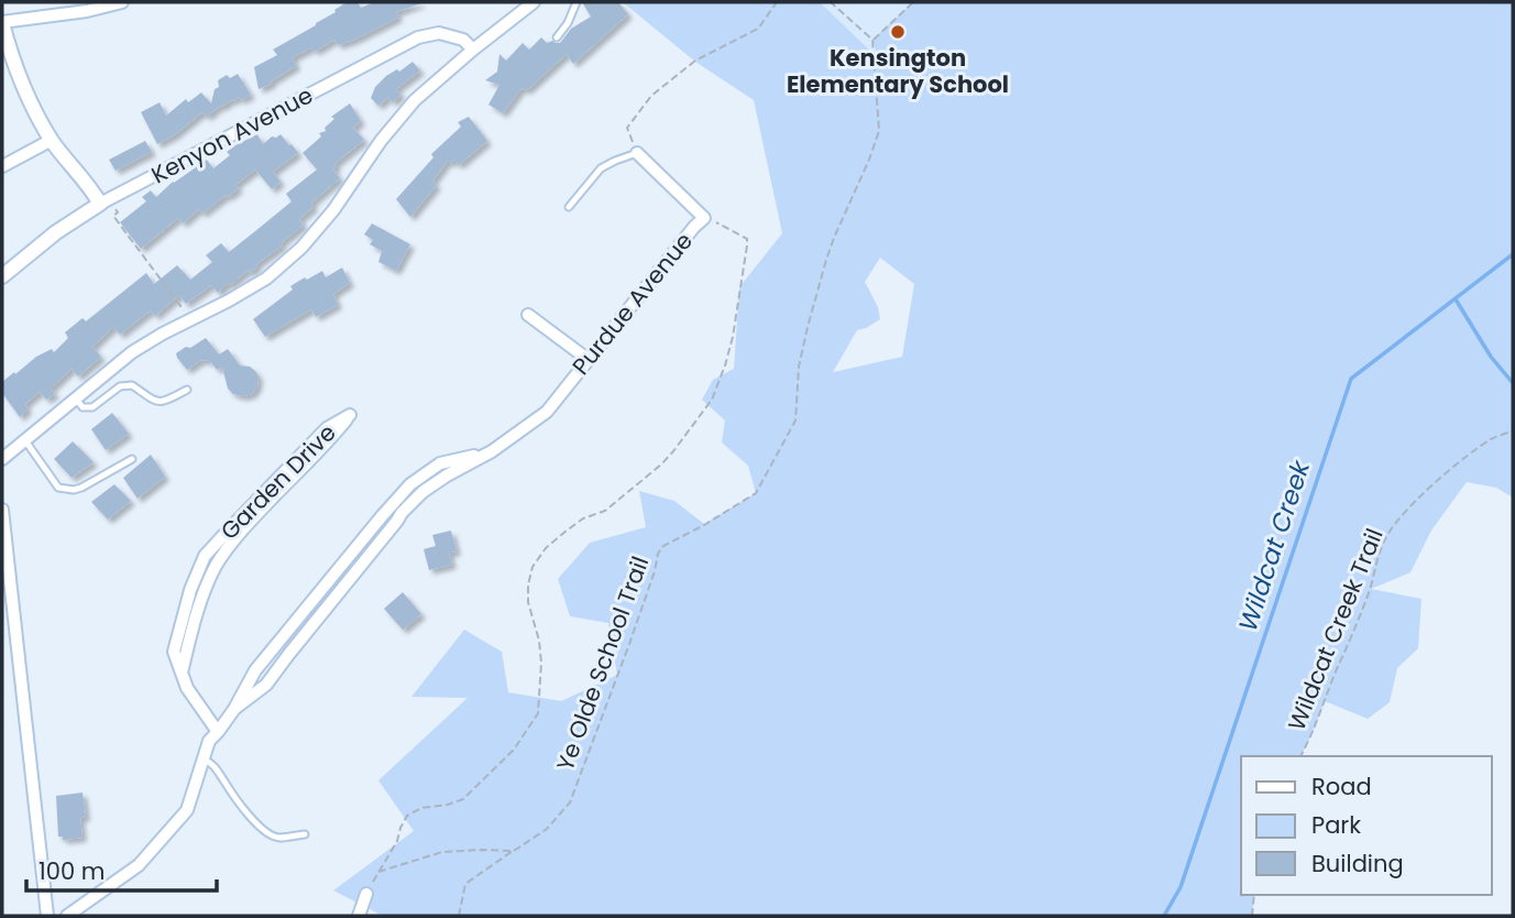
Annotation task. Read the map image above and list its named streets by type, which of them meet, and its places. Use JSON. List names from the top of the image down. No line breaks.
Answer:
{"streets":{"street":["Kenyon Avenue","Purdue Avenue","Garden Drive"],"path":["Wildcat Creek Trail","Ye Olde School Trail"]},"crossings":[["Purdue Avenue","Garden Drive"]],"water":["Wildcat Creek"],"places":["Kensington Elementary School"],"legend":["Road","Park","Building"],"scale_bar":"100 m"}
